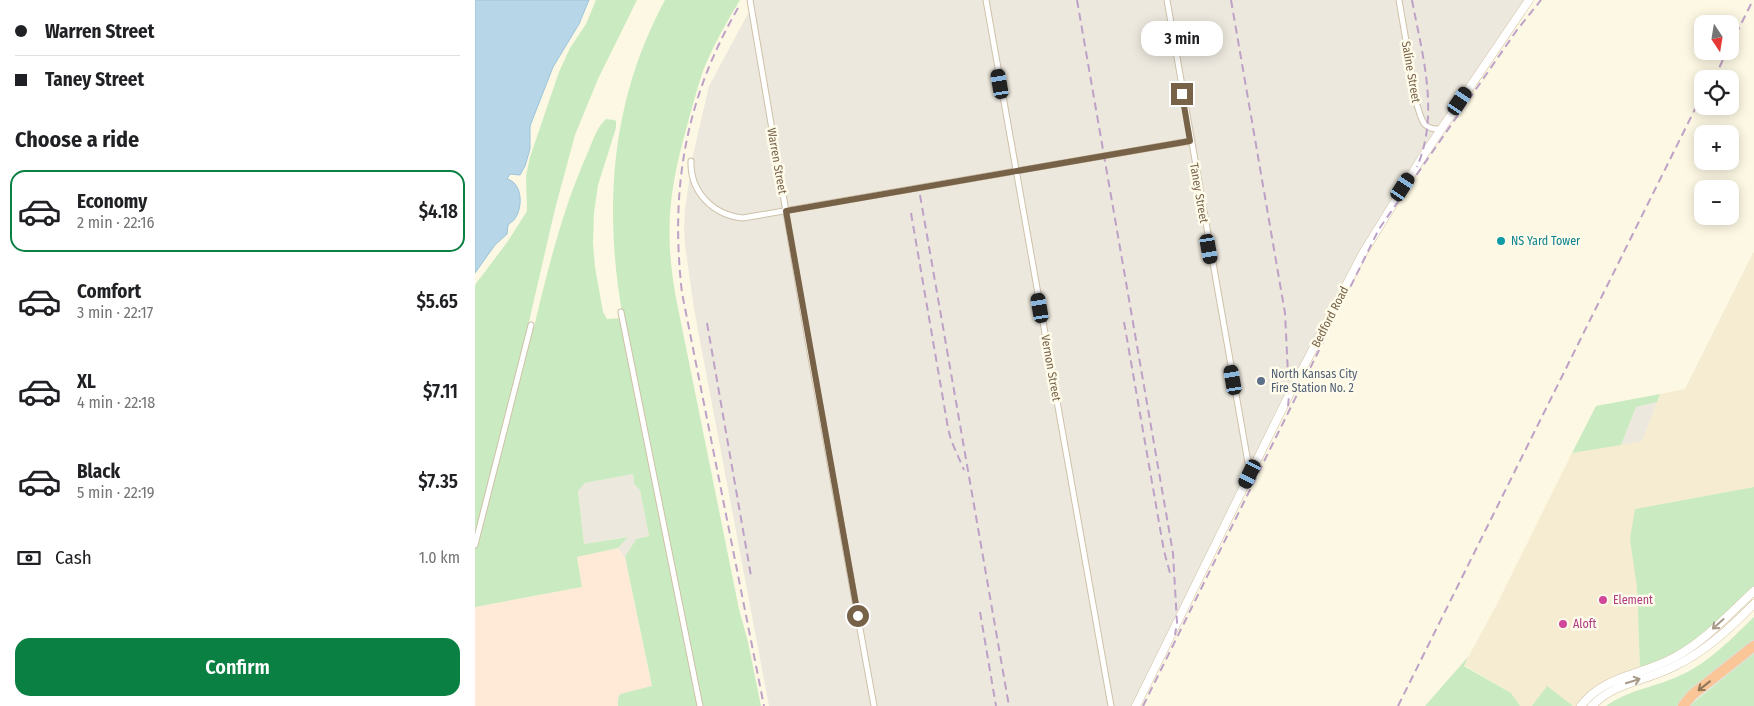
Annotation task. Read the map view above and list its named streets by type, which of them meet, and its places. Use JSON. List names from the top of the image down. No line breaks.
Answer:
{"streets":{"street":["Saline Street","Warren Street","Taney Street","Bedford Road","Vernon Street"]},"crossings":[["Saline Street","Bedford Road"],["Taney Street","Bedford Road"]],"places":["NS Yard Tower","North Kansas City Fire Station No. 2","Element","Aloft"],"north":"bottom","page":{"banner":["Warren Street","Taney Street"],"map_buttons":["+","−"],"bubble":"3 min","heading":"Choose a ride","list":[{"name":"Economy","note":"2 min · 22:16","value":"$4.18"},{"name":"Comfort","note":"3 min · 22:17","value":"$5.65"},{"name":"XL","note":"4 min · 22:18","value":"$7.11"},{"name":"Black","note":"5 min · 22:19","value":"$7.35"}],"pay":["Cash","1.0 km"],"buttons":"Confirm"}}
